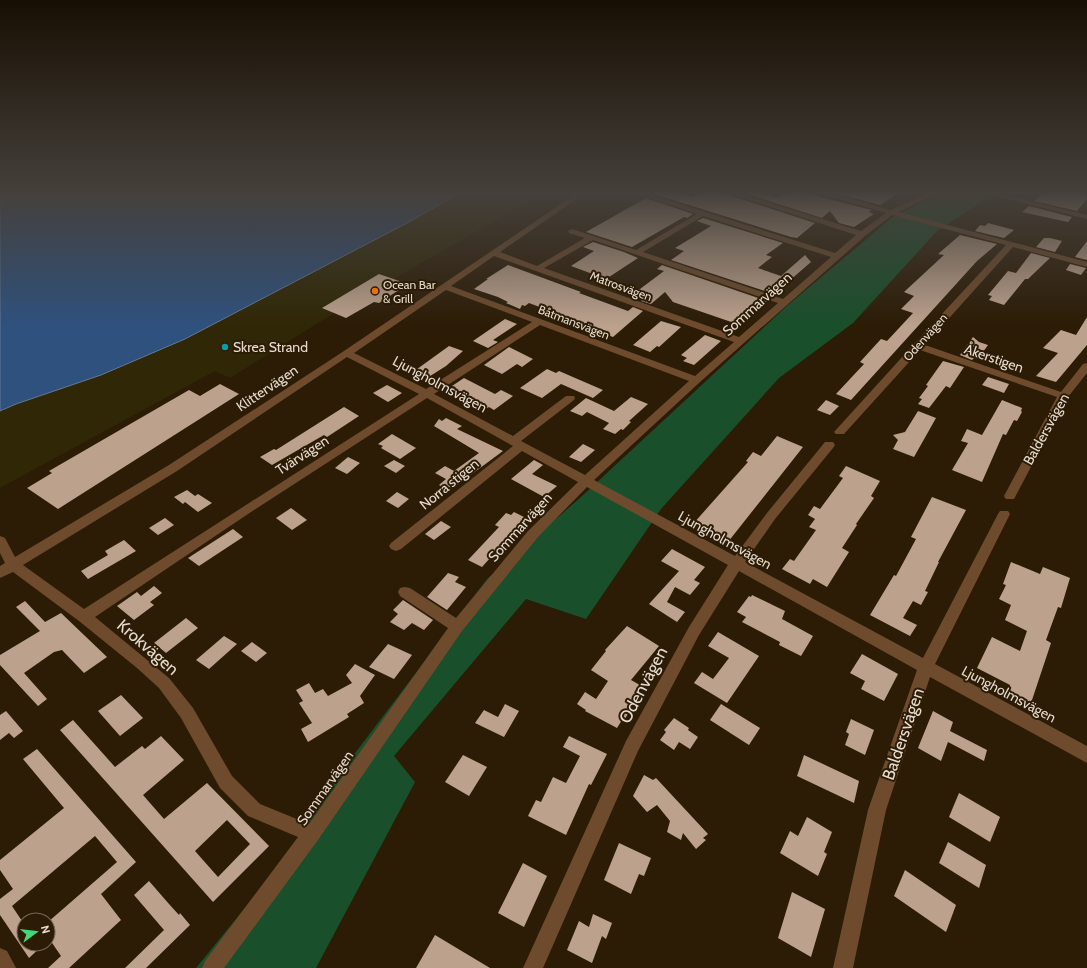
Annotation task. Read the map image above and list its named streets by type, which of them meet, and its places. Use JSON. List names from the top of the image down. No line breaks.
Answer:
{"streets":{"street":["Matrosvägen","Sommarvägen","Båtmansvägen","Odenvägen","Åkerstigen","Ljungholmsvägen","Klittervägen","Baldersvägen","Tvärvägen","Norra stigen","Krokvägen"]},"crossings":[["Matrosvägen","Sommarvägen"],["Matrosvägen","Klittervägen"],["Sommarvägen","Båtmansvägen"],["Sommarvägen","Ljungholmsvägen"],["Sommarvägen","Krokvägen"],["Båtmansvägen","Klittervägen"],["Båtmansvägen","Tvärvägen"],["Odenvägen","Åkerstigen"],["Odenvägen","Ljungholmsvägen"],["Åkerstigen","Baldersvägen"],["Ljungholmsvägen","Klittervägen"],["Ljungholmsvägen","Baldersvägen"],["Ljungholmsvägen","Tvärvägen"],["Ljungholmsvägen","Norra stigen"],["Klittervägen","Krokvägen"],["Tvärvägen","Krokvägen"]],"places":["Ocean Bar & Grill","Skrea Strand"],"north":"right"}
